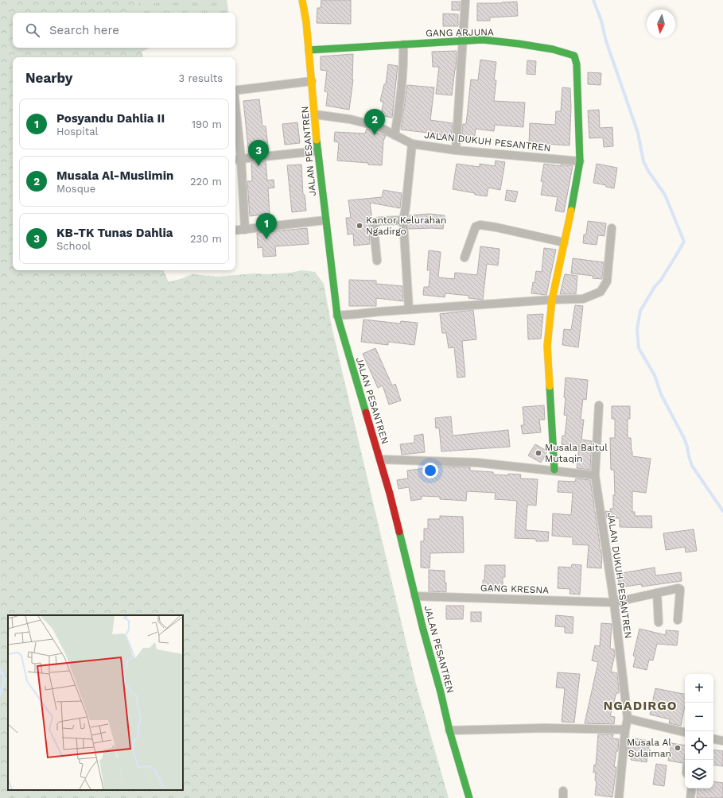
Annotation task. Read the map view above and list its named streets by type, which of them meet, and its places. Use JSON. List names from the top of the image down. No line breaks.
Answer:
{"streets":{"main road":["GANG ARJUNA","JALAN PESANTREN"],"street":["JALAN DUKUH PESANTREN","GANG KRESNA"]},"crossings":[["GANG ARJUNA","JALAN DUKUH PESANTREN"],["GANG ARJUNA","JALAN PESANTREN"],["JALAN DUKUH PESANTREN","JALAN PESANTREN"],["JALAN DUKUH PESANTREN","GANG KRESNA"],["JALAN PESANTREN","GANG KRESNA"]],"districts":["NGADIRGO"],"places":["Kantor Kelurahan Ngadirgo","Musala Baitul Mutaqin","Musala Al Sulaiman"],"north":"bottom","page":{"search":"Search here","heading":["Nearby","3 results"],"list":[{"mark":"1","name":"Posyandu Dahlia II","note":"Hospital","value":"190 m"},{"mark":"2","name":"Musala Al-Muslimin","note":"Mosque","value":"220 m"},{"mark":"3","name":"KB-TK Tunas Dahlia","note":"School","value":"230 m"}],"pins":["2","3","1"],"map_buttons":["+","−"]}}
